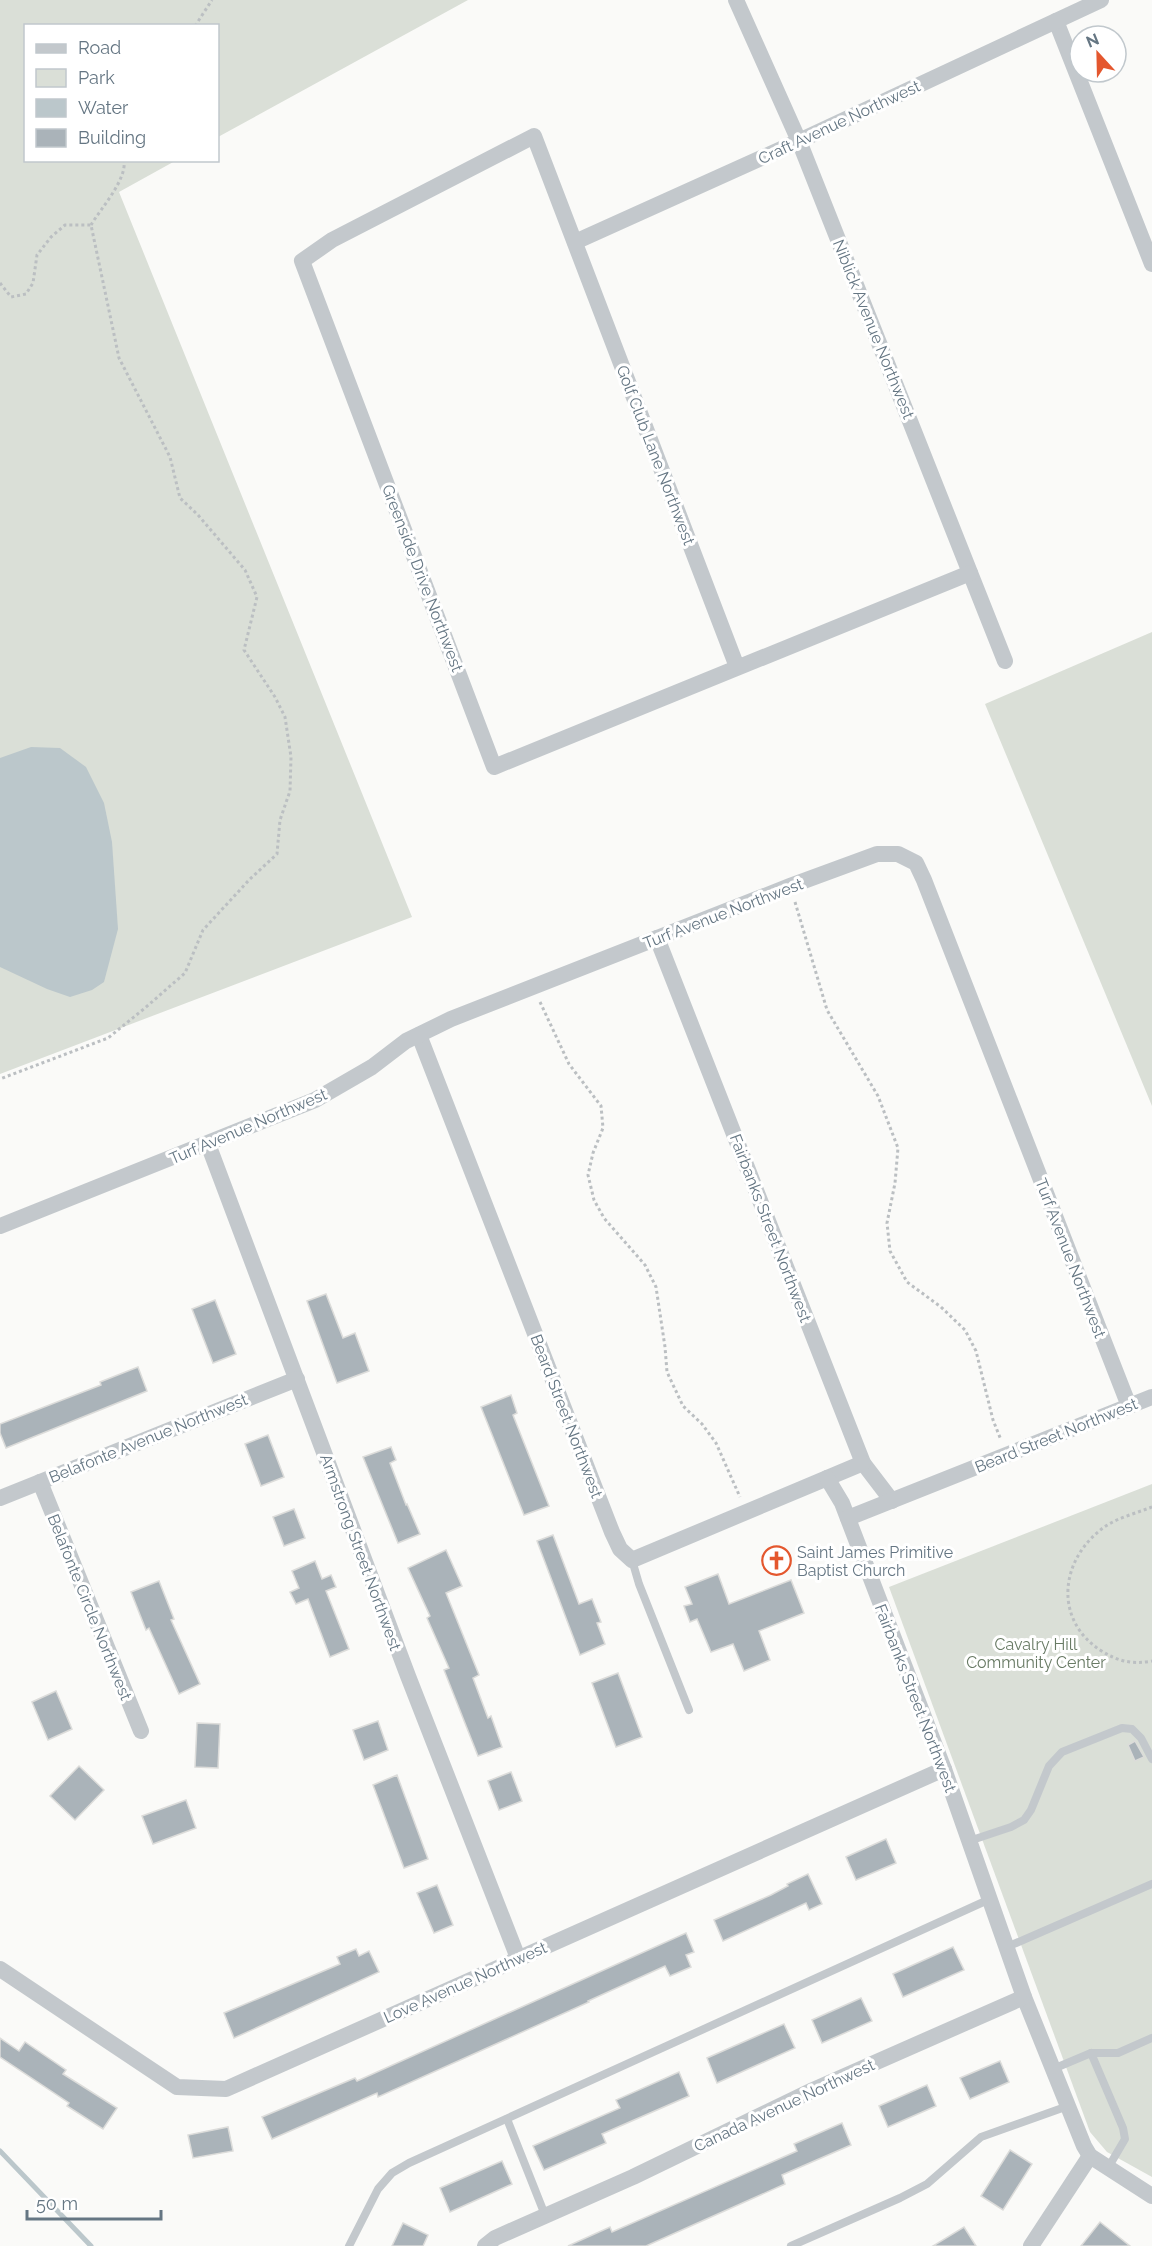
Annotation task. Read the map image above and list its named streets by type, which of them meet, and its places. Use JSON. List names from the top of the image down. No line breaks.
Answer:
{"streets":{"street":["Craft Avenue Northwest","Niblick Avenue Northwest","Golf Club Lane Northwest","Greenside Drive Northwest","Turf Avenue Northwest","Fairbanks Street Northwest","Beard Street Northwest","Belafonte Avenue Northwest","Armstrong Street Northwest","Belafonte Circle Northwest","Love Avenue Northwest","Canada Avenue Northwest"]},"crossings":[["Craft Avenue Northwest","Niblick Avenue Northwest"],["Craft Avenue Northwest","Golf Club Lane Northwest"],["Craft Avenue Northwest","Greenside Drive Northwest"],["Niblick Avenue Northwest","Greenside Drive Northwest"],["Golf Club Lane Northwest","Greenside Drive Northwest"],["Turf Avenue Northwest","Fairbanks Street Northwest"],["Turf Avenue Northwest","Beard Street Northwest"],["Turf Avenue Northwest","Armstrong Street Northwest"],["Fairbanks Street Northwest","Beard Street Northwest"],["Fairbanks Street Northwest","Love Avenue Northwest"],["Fairbanks Street Northwest","Canada Avenue Northwest"],["Belafonte Avenue Northwest","Armstrong Street Northwest"],["Belafonte Avenue Northwest","Belafonte Circle Northwest"],["Armstrong Street Northwest","Love Avenue Northwest"]],"parks":["Cavalry Hill Community Center"],"places":{"church":["Saint James Primitive Baptist Church"]},"legend":["Road","Park","Water","Building"],"scale_bar":"50 m","north":"top"}
